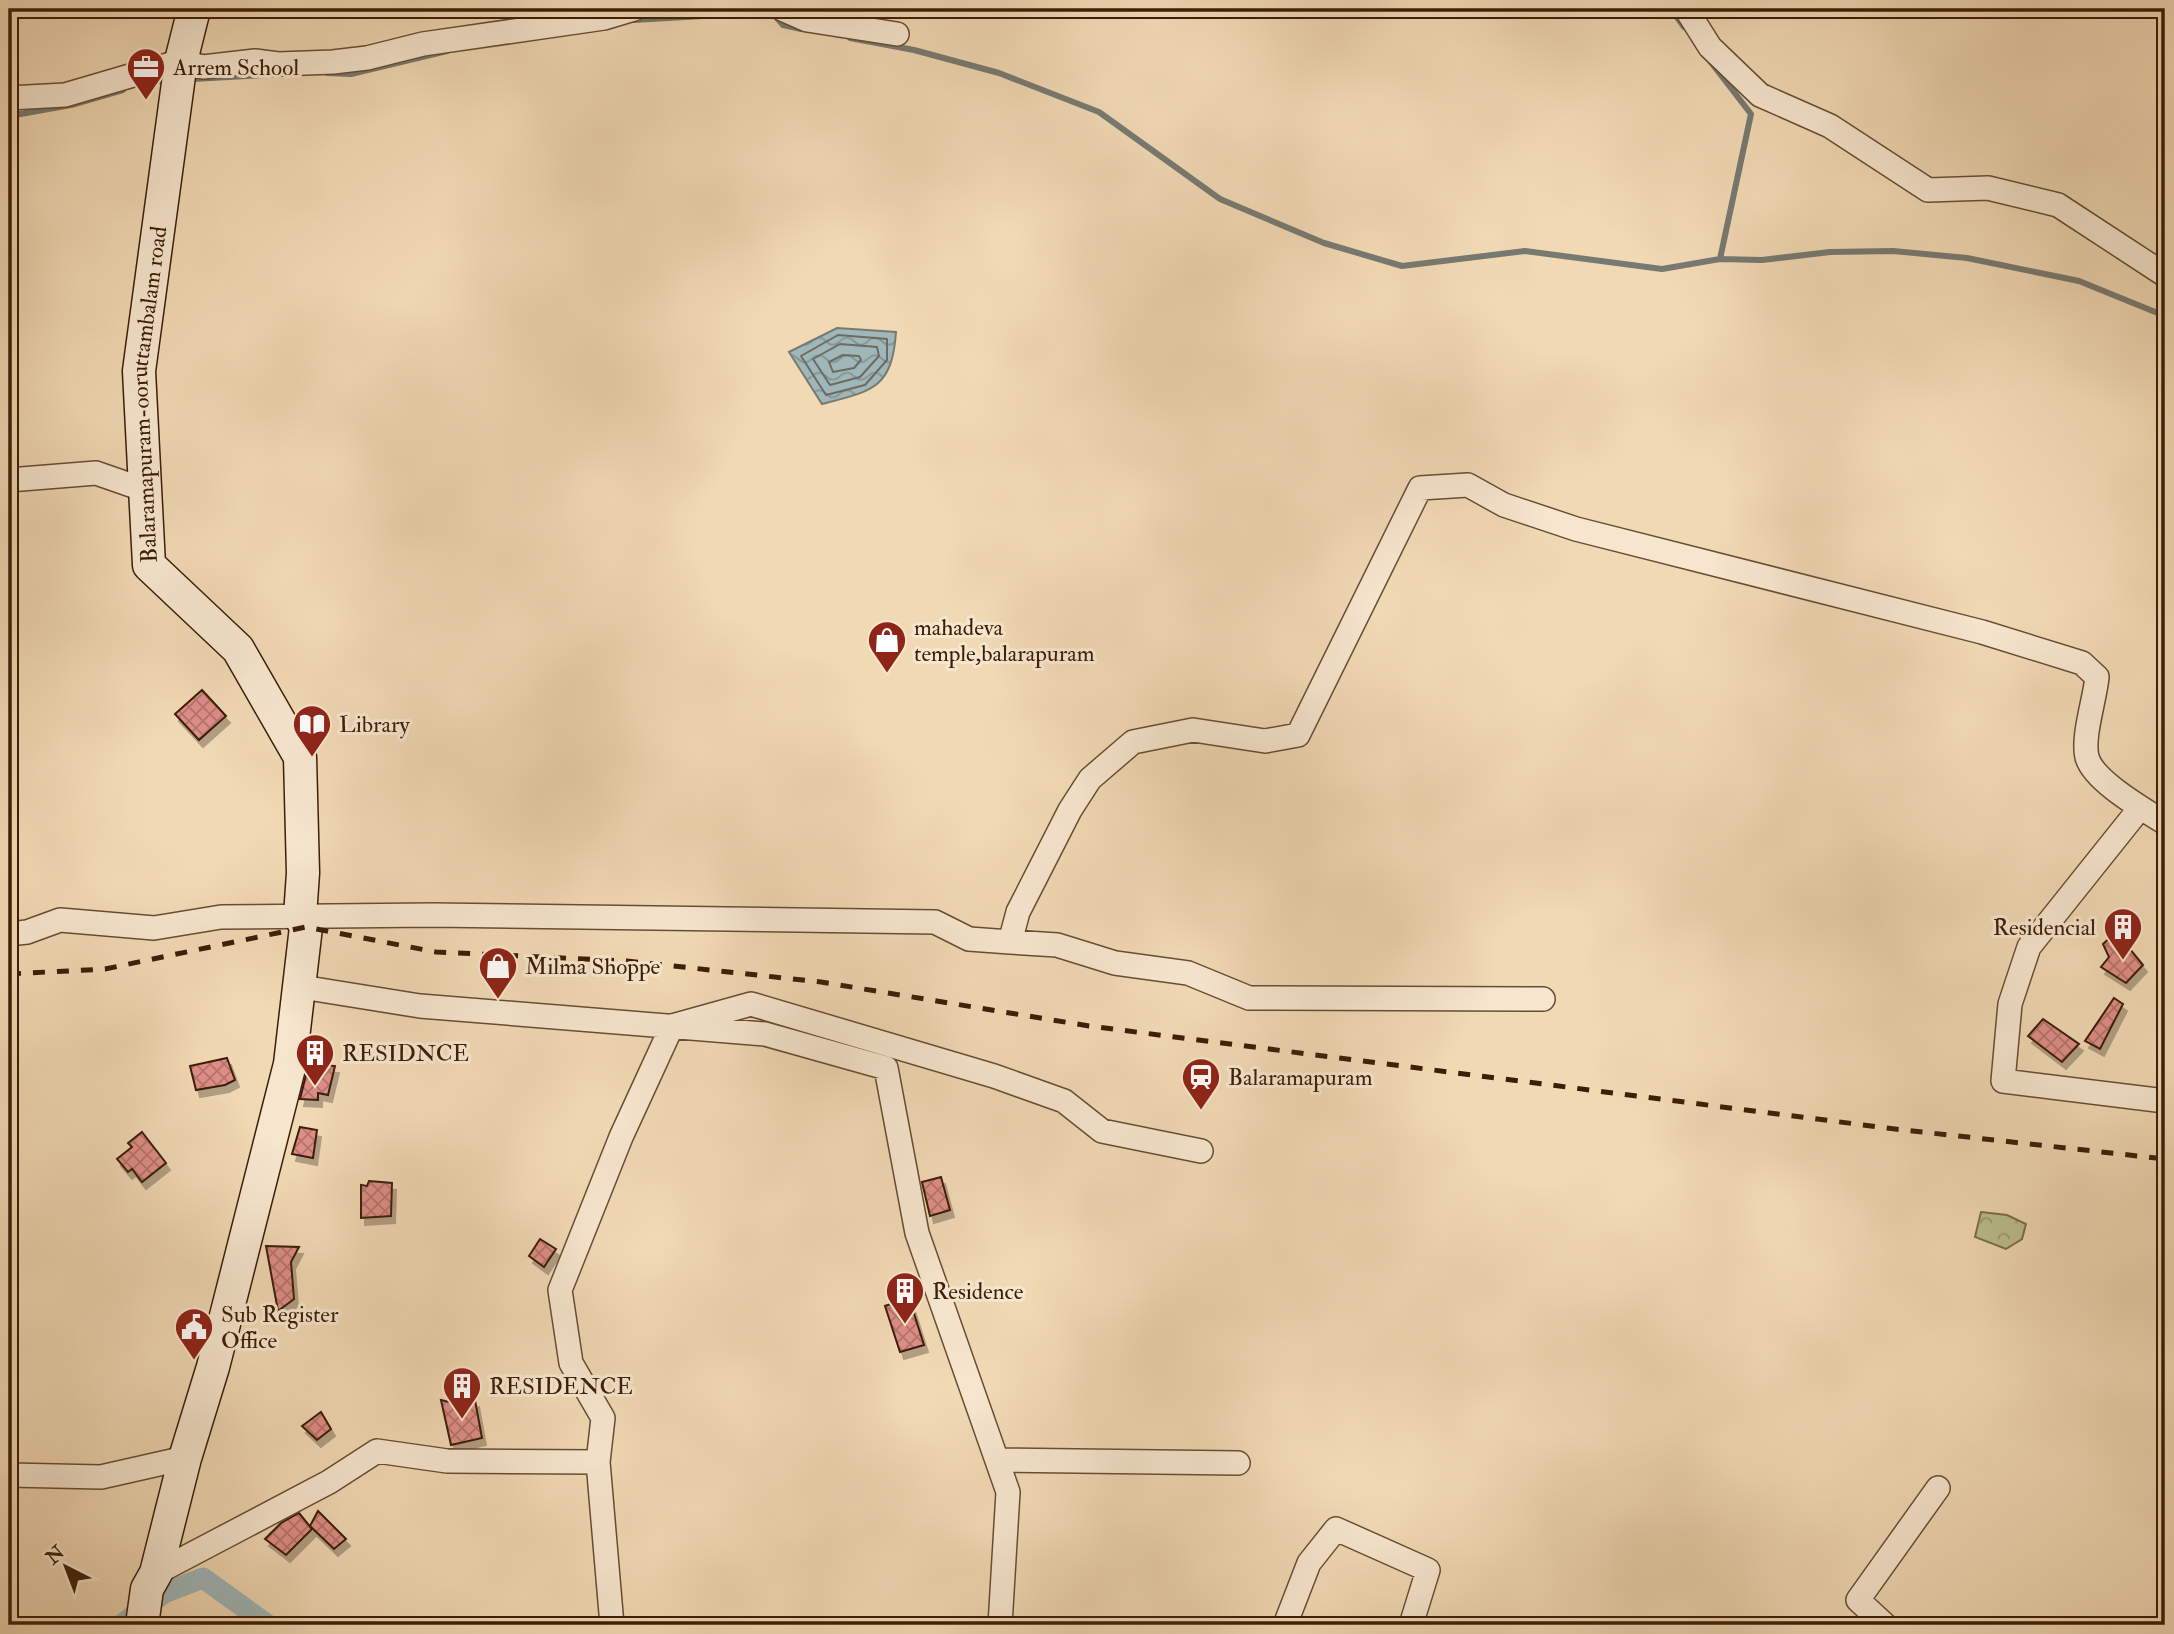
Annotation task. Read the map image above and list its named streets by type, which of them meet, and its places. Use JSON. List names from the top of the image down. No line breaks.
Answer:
{"streets":{"main road":["Balaramapuram-ooruttambalam road"]},"places":{"office":["Arrem School"],"shop":["mahadeva temple,balarapuram","Milma Shoppe"],"library":["Library"],"building":["Residencial","RESIDNCE","Residence","RESIDENCE"],"station":["Balaramapuram"],"public building":["Sub Register Office"]},"north":"top left"}
